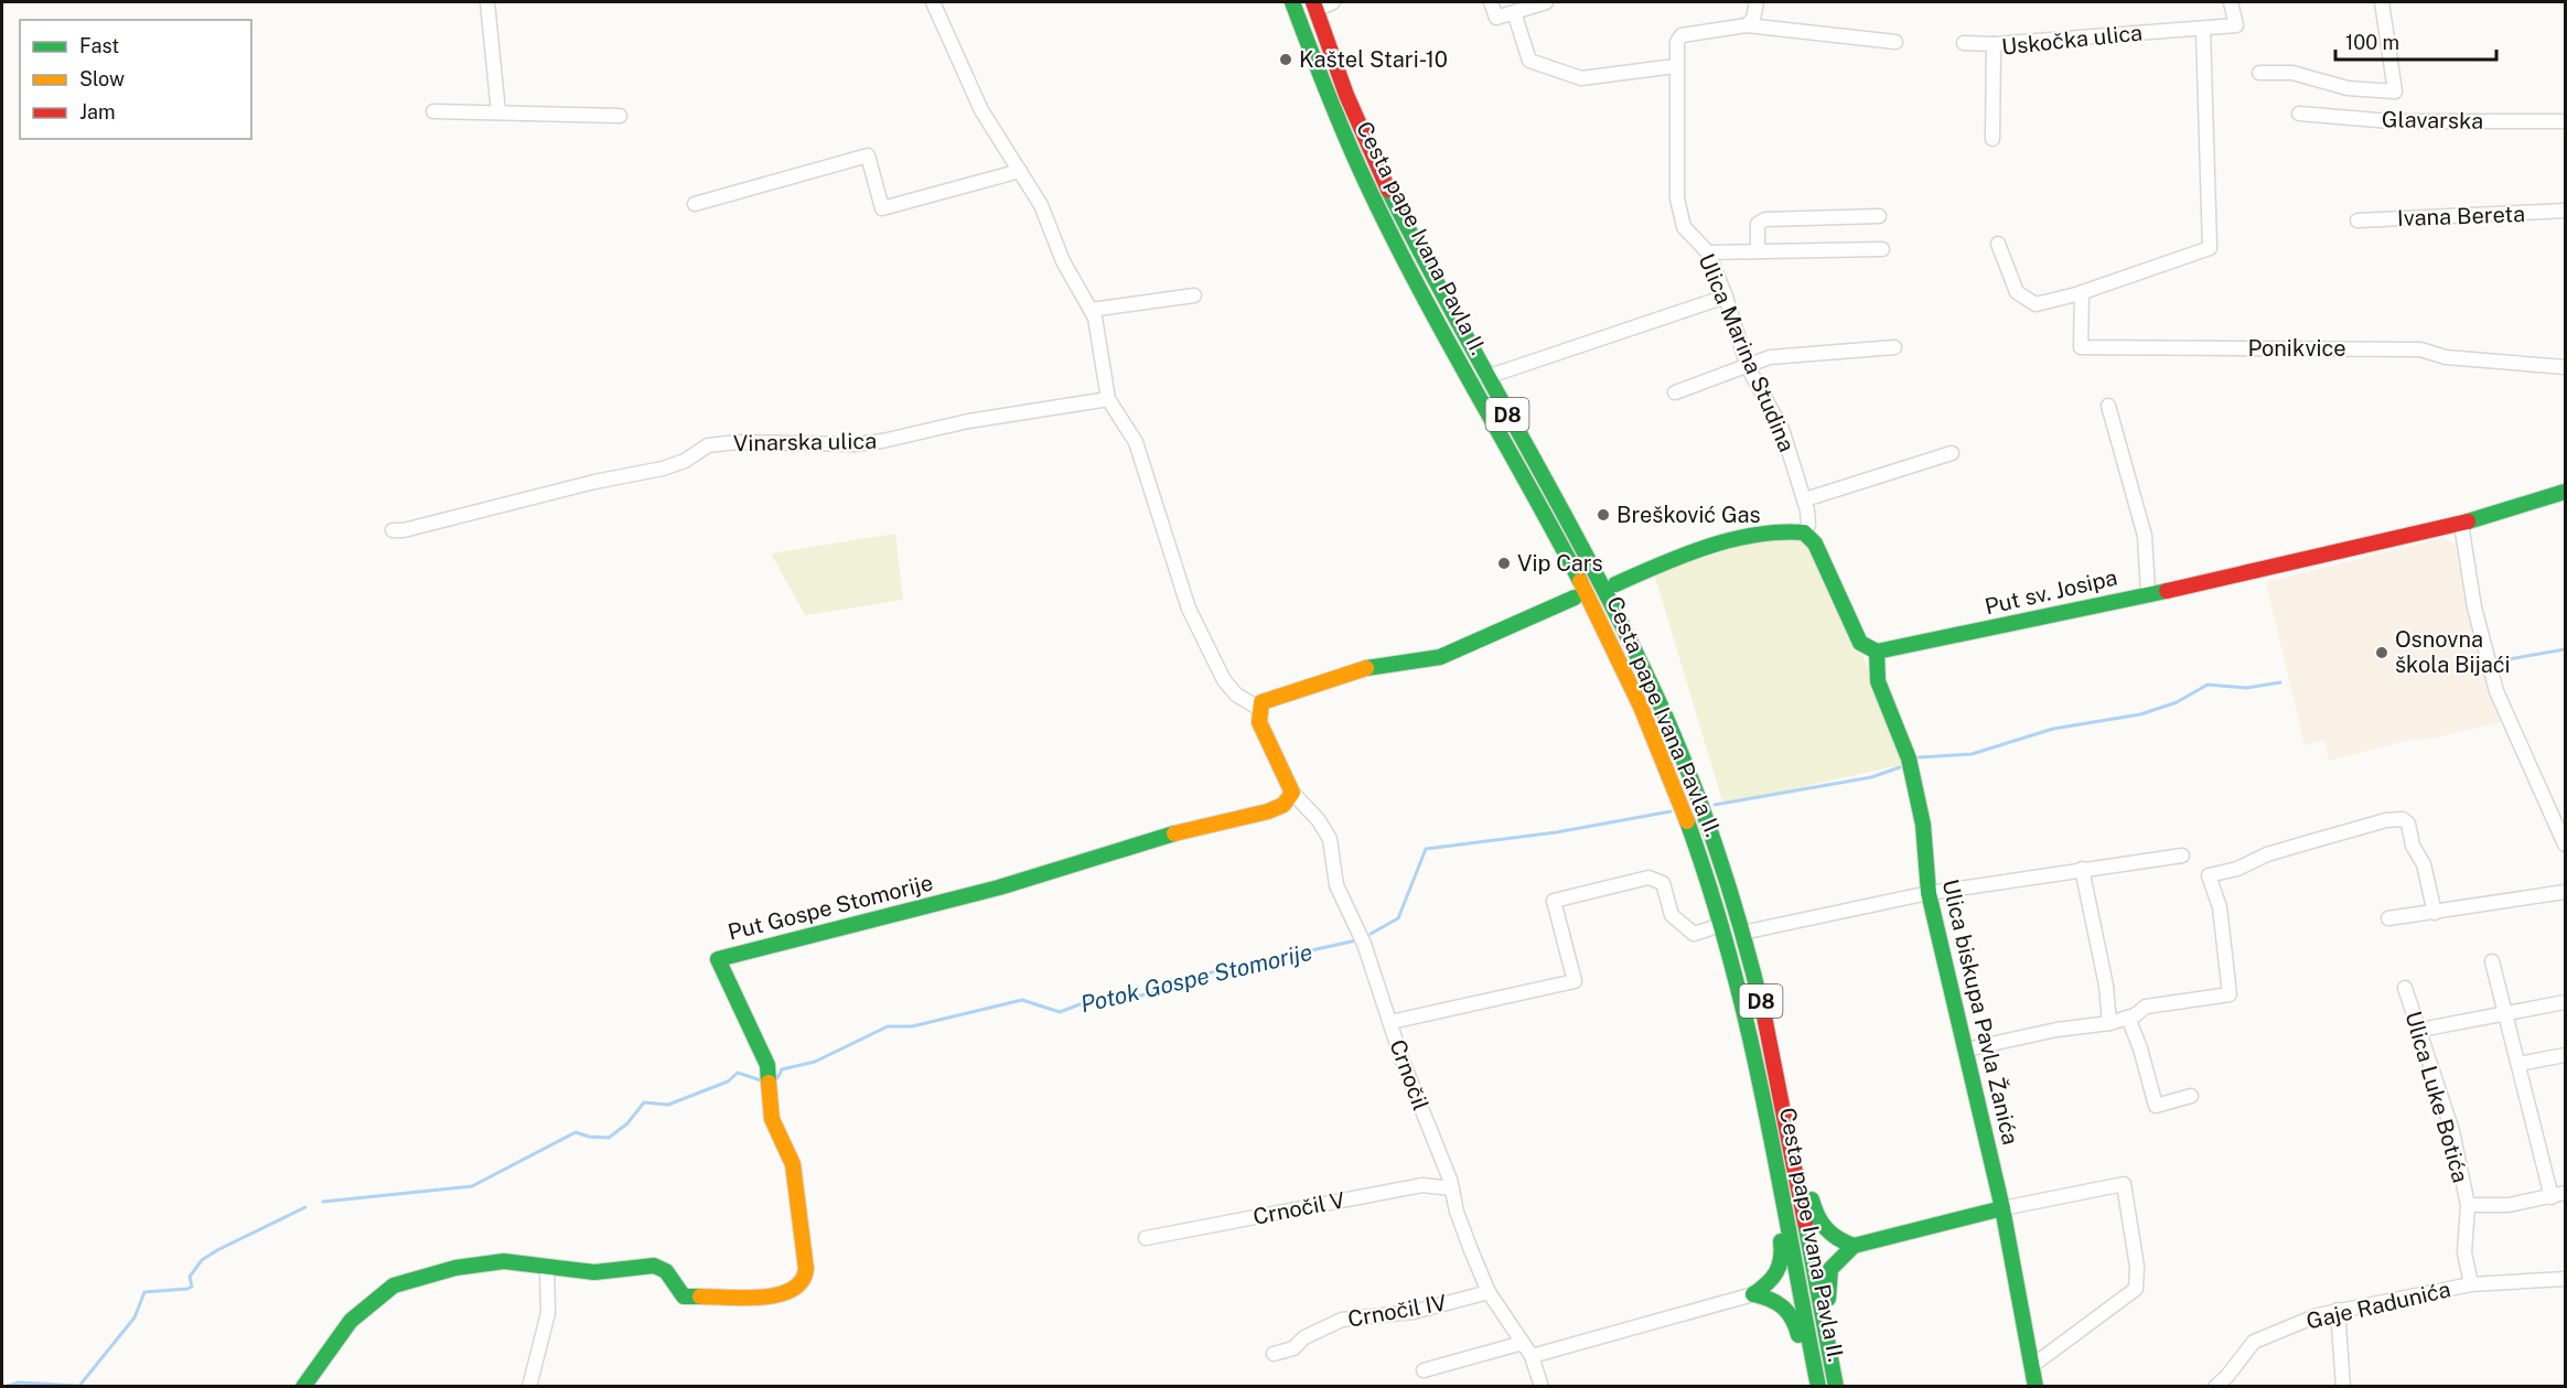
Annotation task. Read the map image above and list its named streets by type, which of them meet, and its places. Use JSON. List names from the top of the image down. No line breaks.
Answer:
{"streets":{"main road":["Cesta pape Ivana Pavla II.","D8","Put sv. Josipa","Put Gospe Stomorije","Ulica biskupa Pavla Žanića"],"street":["Uskočka ulica","Glavarska","Ivana Bereta","Ponikvice","Ulica Marina Studina","Vinarska ulica","Crnočil","Ulica Luke Botića","Crnočil V","Gaje Radunića","Crnočil IV"]},"crossings":[["Put sv. Josipa","Ulica biskupa Pavla Žanića"],["Put Gospe Stomorije","Crnočil"],["Crnočil","Crnočil V"],["Crnočil","Crnočil IV"],["Ulica Luke Botića","Gaje Radunića"]],"water":["Potok Gospe Stomorije"],"places":["Kaštel Stari-10","Brešković Gas","Vip Cars","Osnovna škola Bijaći"],"legend":["Fast","Slow","Jam"],"scale_bar":"100 m"}
